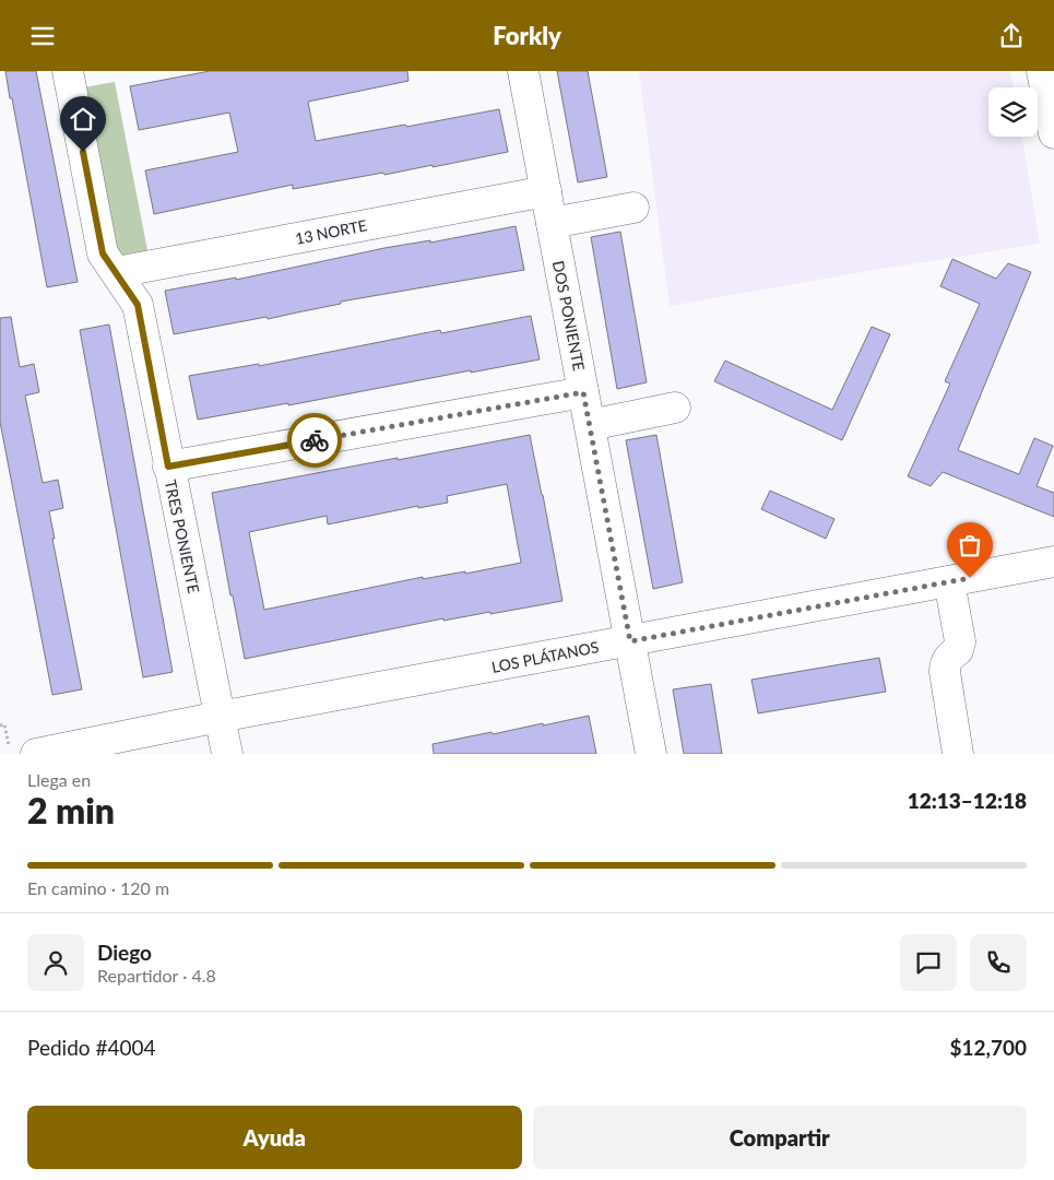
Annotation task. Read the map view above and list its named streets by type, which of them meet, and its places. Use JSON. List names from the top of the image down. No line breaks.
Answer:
{"streets":{"street":["13 NORTE","DOS PONIENTE","TRES PONIENTE","LOS PLÁTANOS"]},"crossings":[["13 NORTE","DOS PONIENTE"],["13 NORTE","TRES PONIENTE"],["DOS PONIENTE","LOS PLÁTANOS"],["TRES PONIENTE","LOS PLÁTANOS"]],"page":{"header":"Forkly","heading":["2 min","Llega en","12:13–12:18"],"panel":["Diego","Repartidor · 4.8","Pedido #4004","$12,700"],"bar":"En camino · 120 m","buttons":["Ayuda","Compartir"]}}
